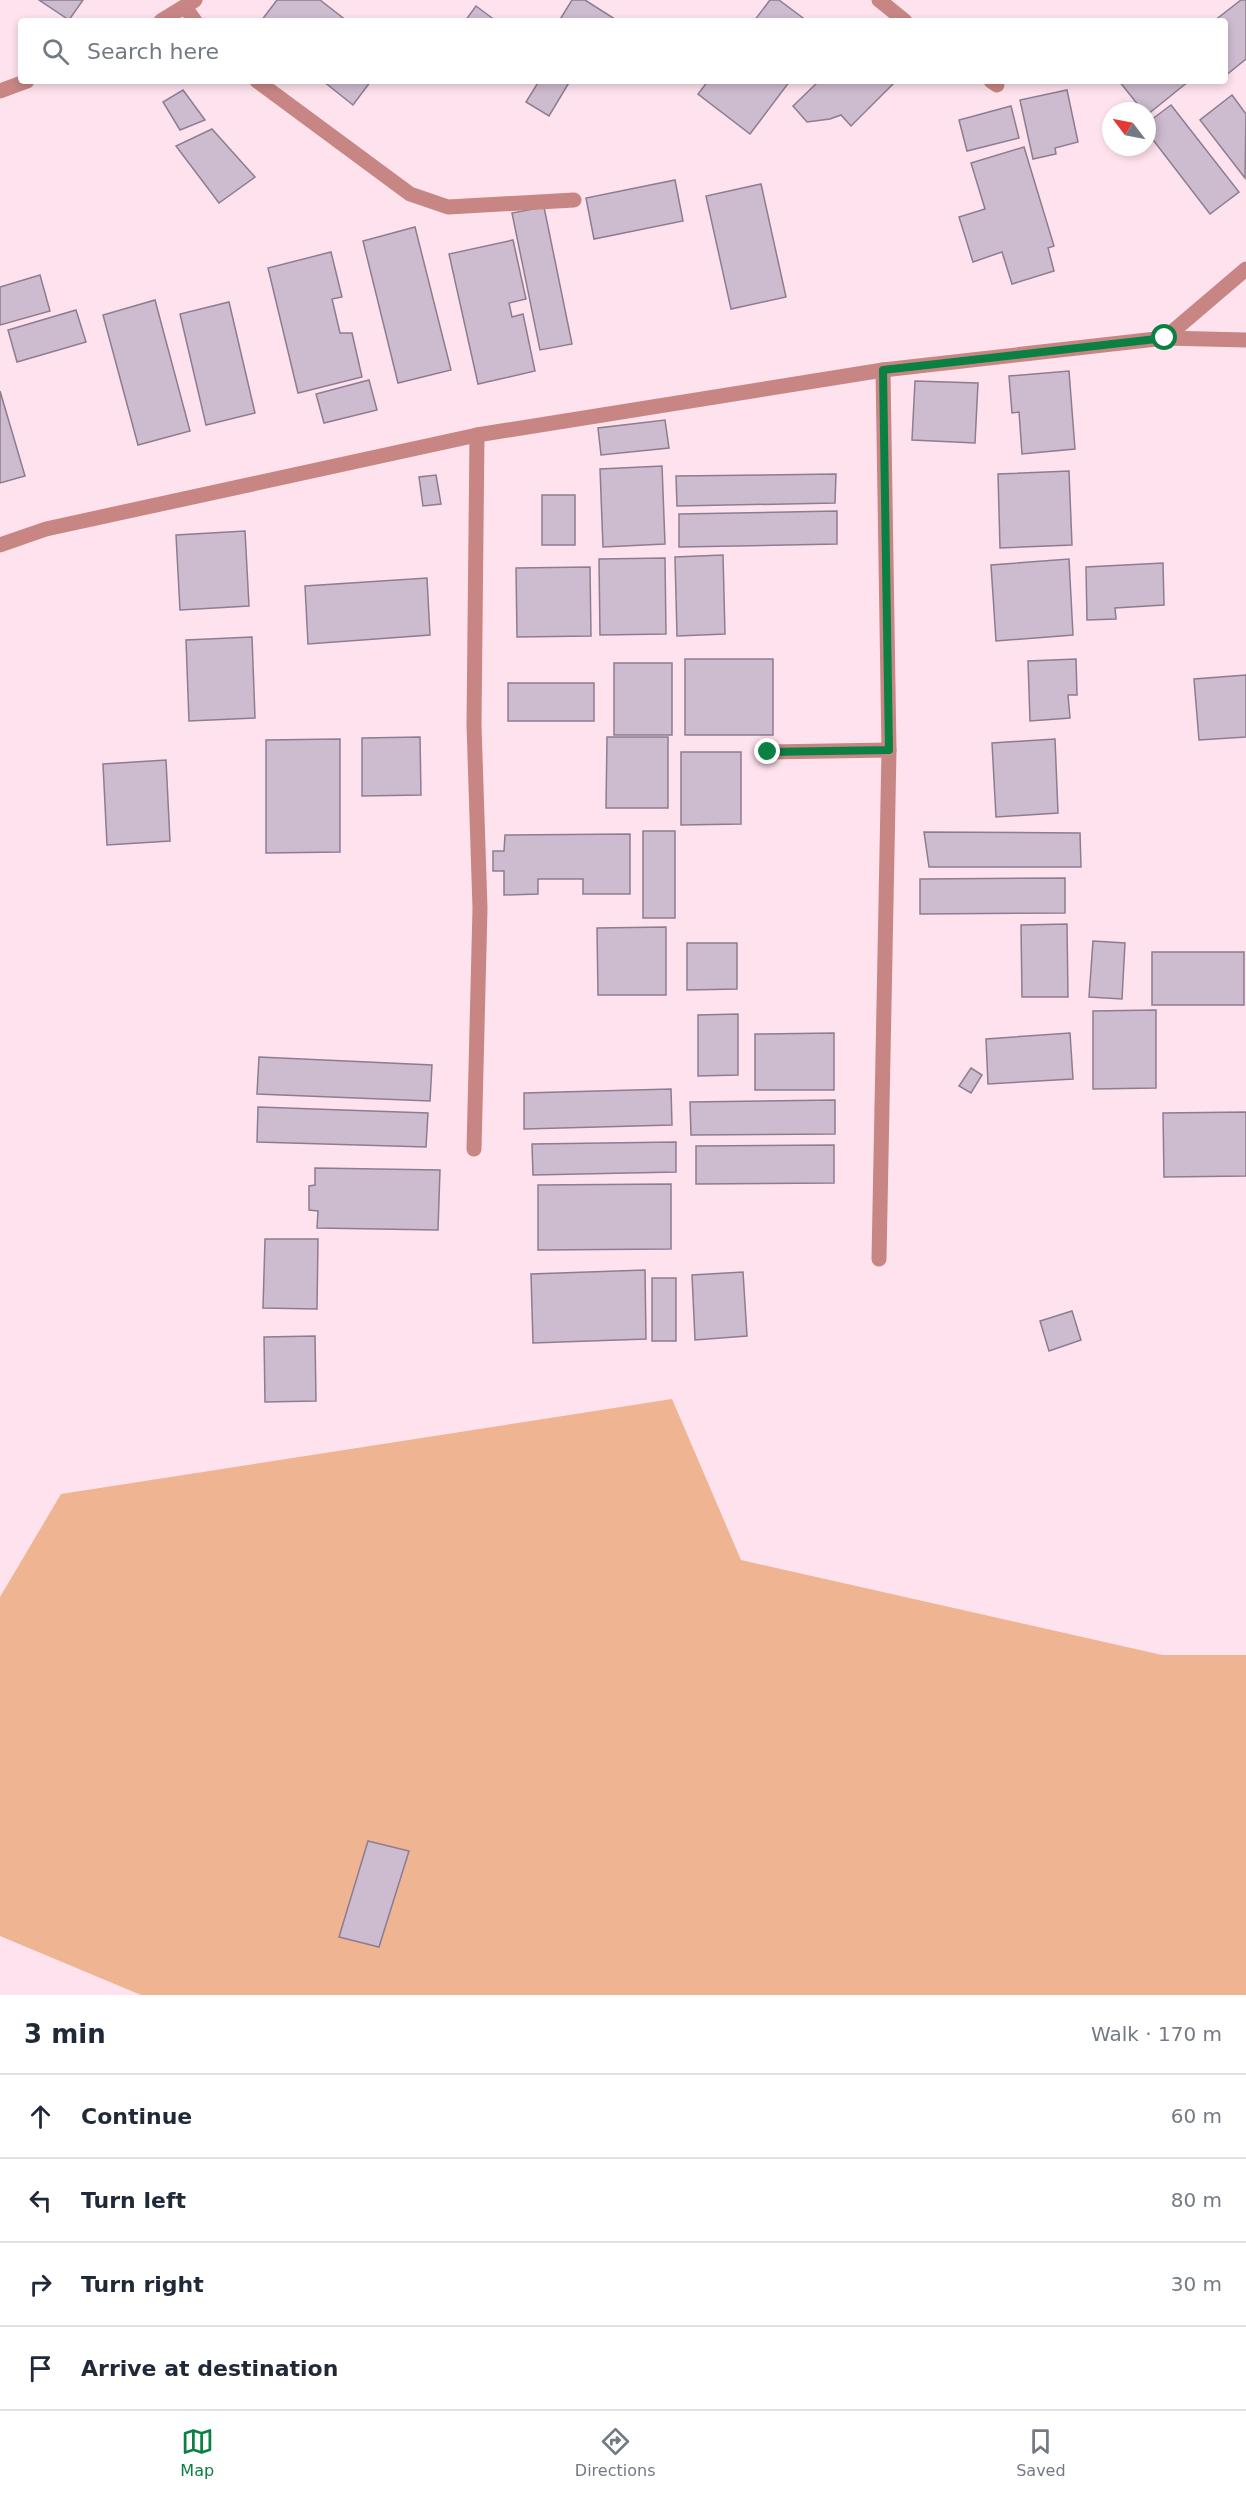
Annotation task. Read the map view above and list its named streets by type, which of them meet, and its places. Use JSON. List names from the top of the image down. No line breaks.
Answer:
{"north":"top left","page":{"search":"Search here","heading":["3 min","Walk · 170 m"],"list":[["Continue","60 m"],["Turn left","80 m"],["Turn right","30 m"],"Arrive at destination"],"nav":["Map","Directions","Saved"]}}
